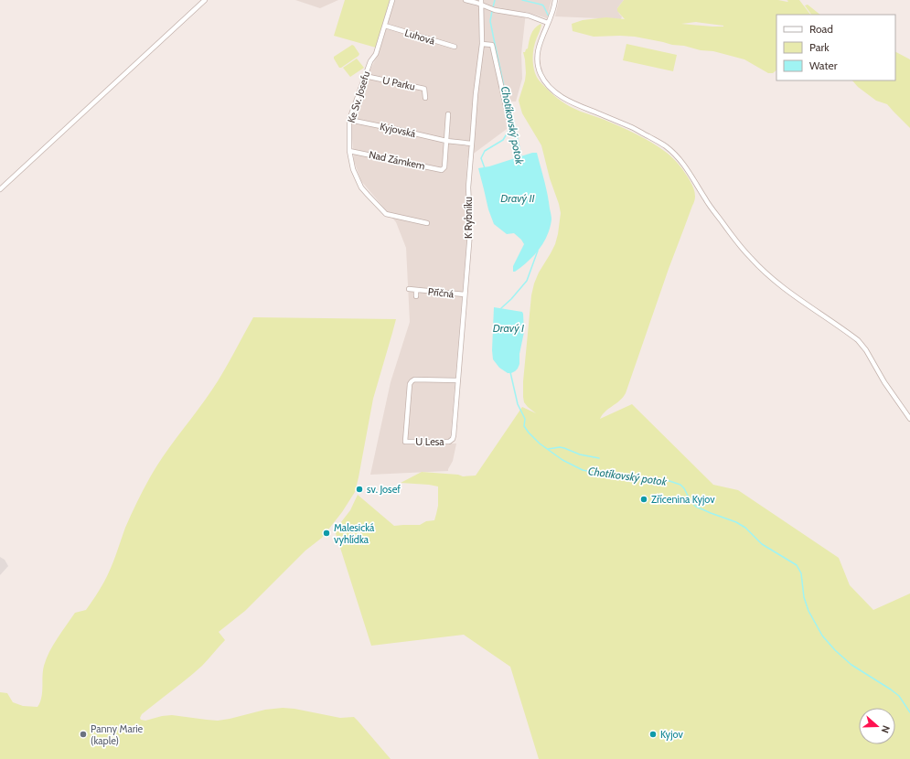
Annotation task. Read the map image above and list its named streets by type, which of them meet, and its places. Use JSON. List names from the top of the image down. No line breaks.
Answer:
{"streets":{"street":["Luhová","U Parku","Ke Sv. Josefu","Kyjovská","Nad Zámkem","K Rybníku","Příčná","U Lesa"]},"crossings":[["Luhová","Ke Sv. Josefu"],["U Parku","Ke Sv. Josefu"],["Ke Sv. Josefu","Kyjovská"],["Ke Sv. Josefu","Nad Zámkem"],["Kyjovská","Nad Zámkem"],["Kyjovská","K Rybníku"],["K Rybníku","Příčná"],["K Rybníku","U Lesa"]],"water":["Chotíkovský potok","Dravý II","Dravý I"],"places":["sv. Josef","Zřícenina Kyjov","Malesická vyhlídka","Panny Marie (kaple)","Kyjov"],"legend":["Road","Park","Water"],"north":"right"}
